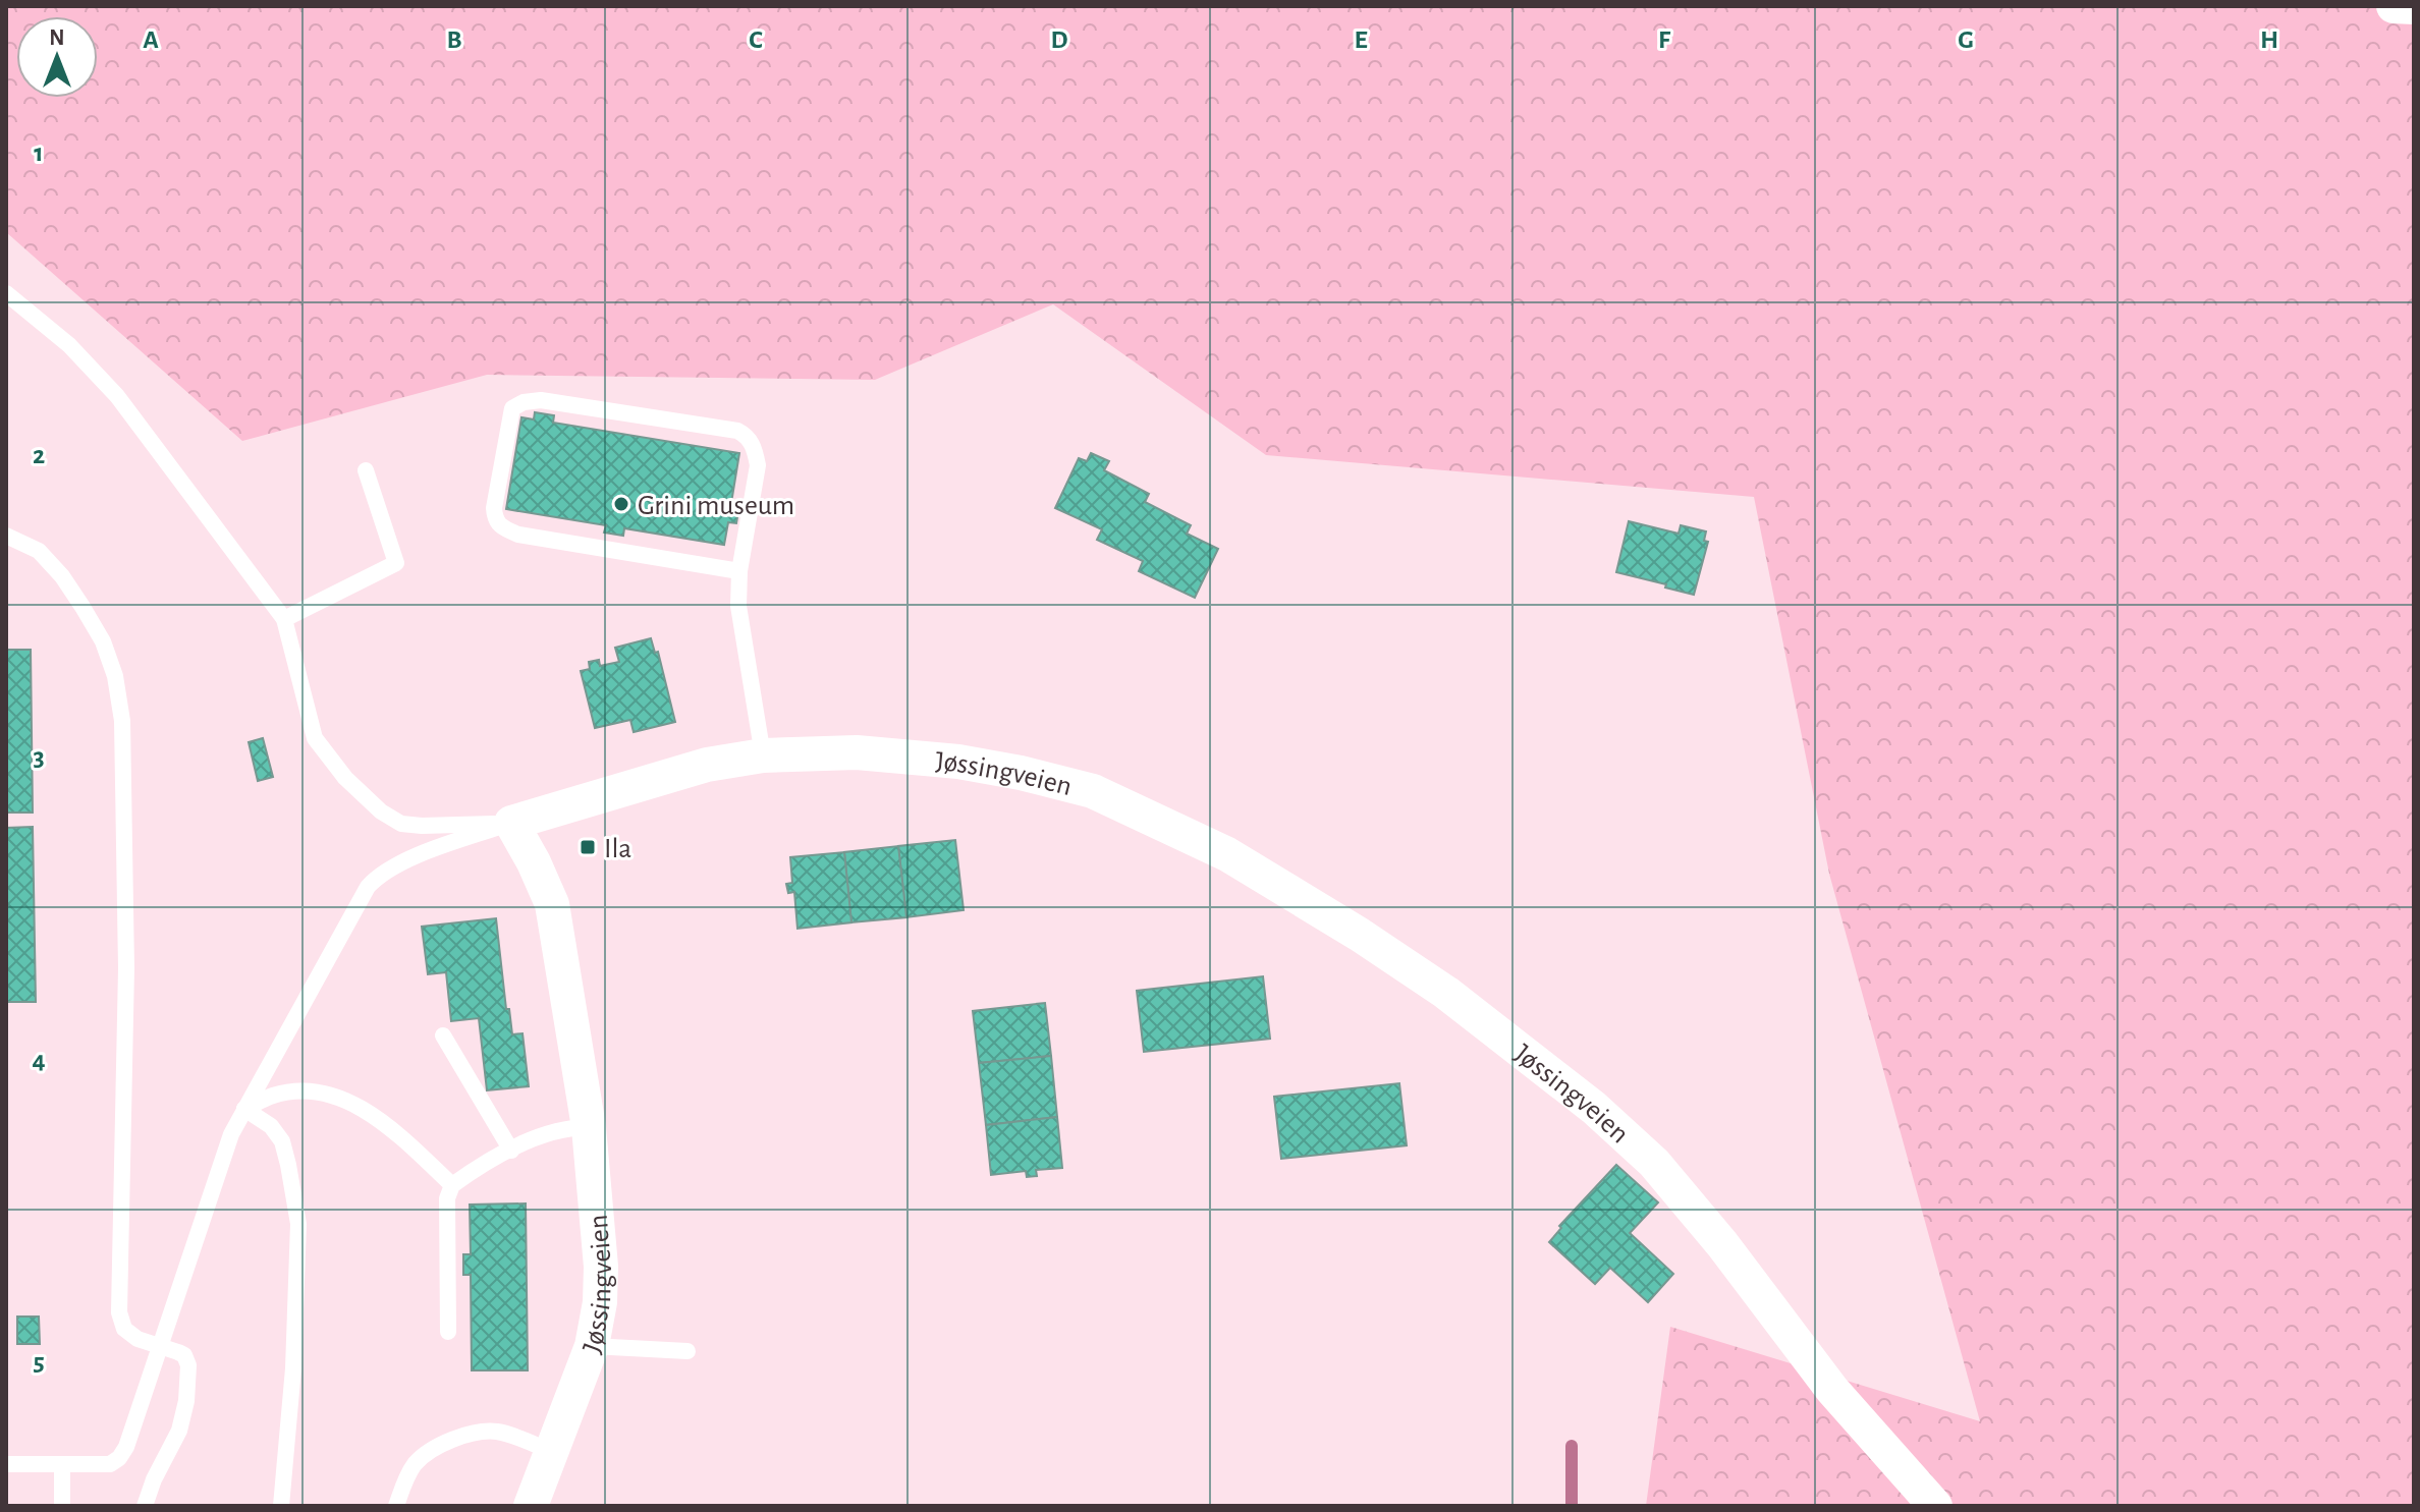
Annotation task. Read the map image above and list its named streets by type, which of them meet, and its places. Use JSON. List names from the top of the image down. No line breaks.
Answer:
{"streets":{"street":["Jøssingveien"]},"places":{"other":["Grini museum"],"transit":["Ila"]},"north":"top","grid":{"columns":["A","B","C","D","E","F","G","H"],"rows":["1","2","3","4","5"]}}
